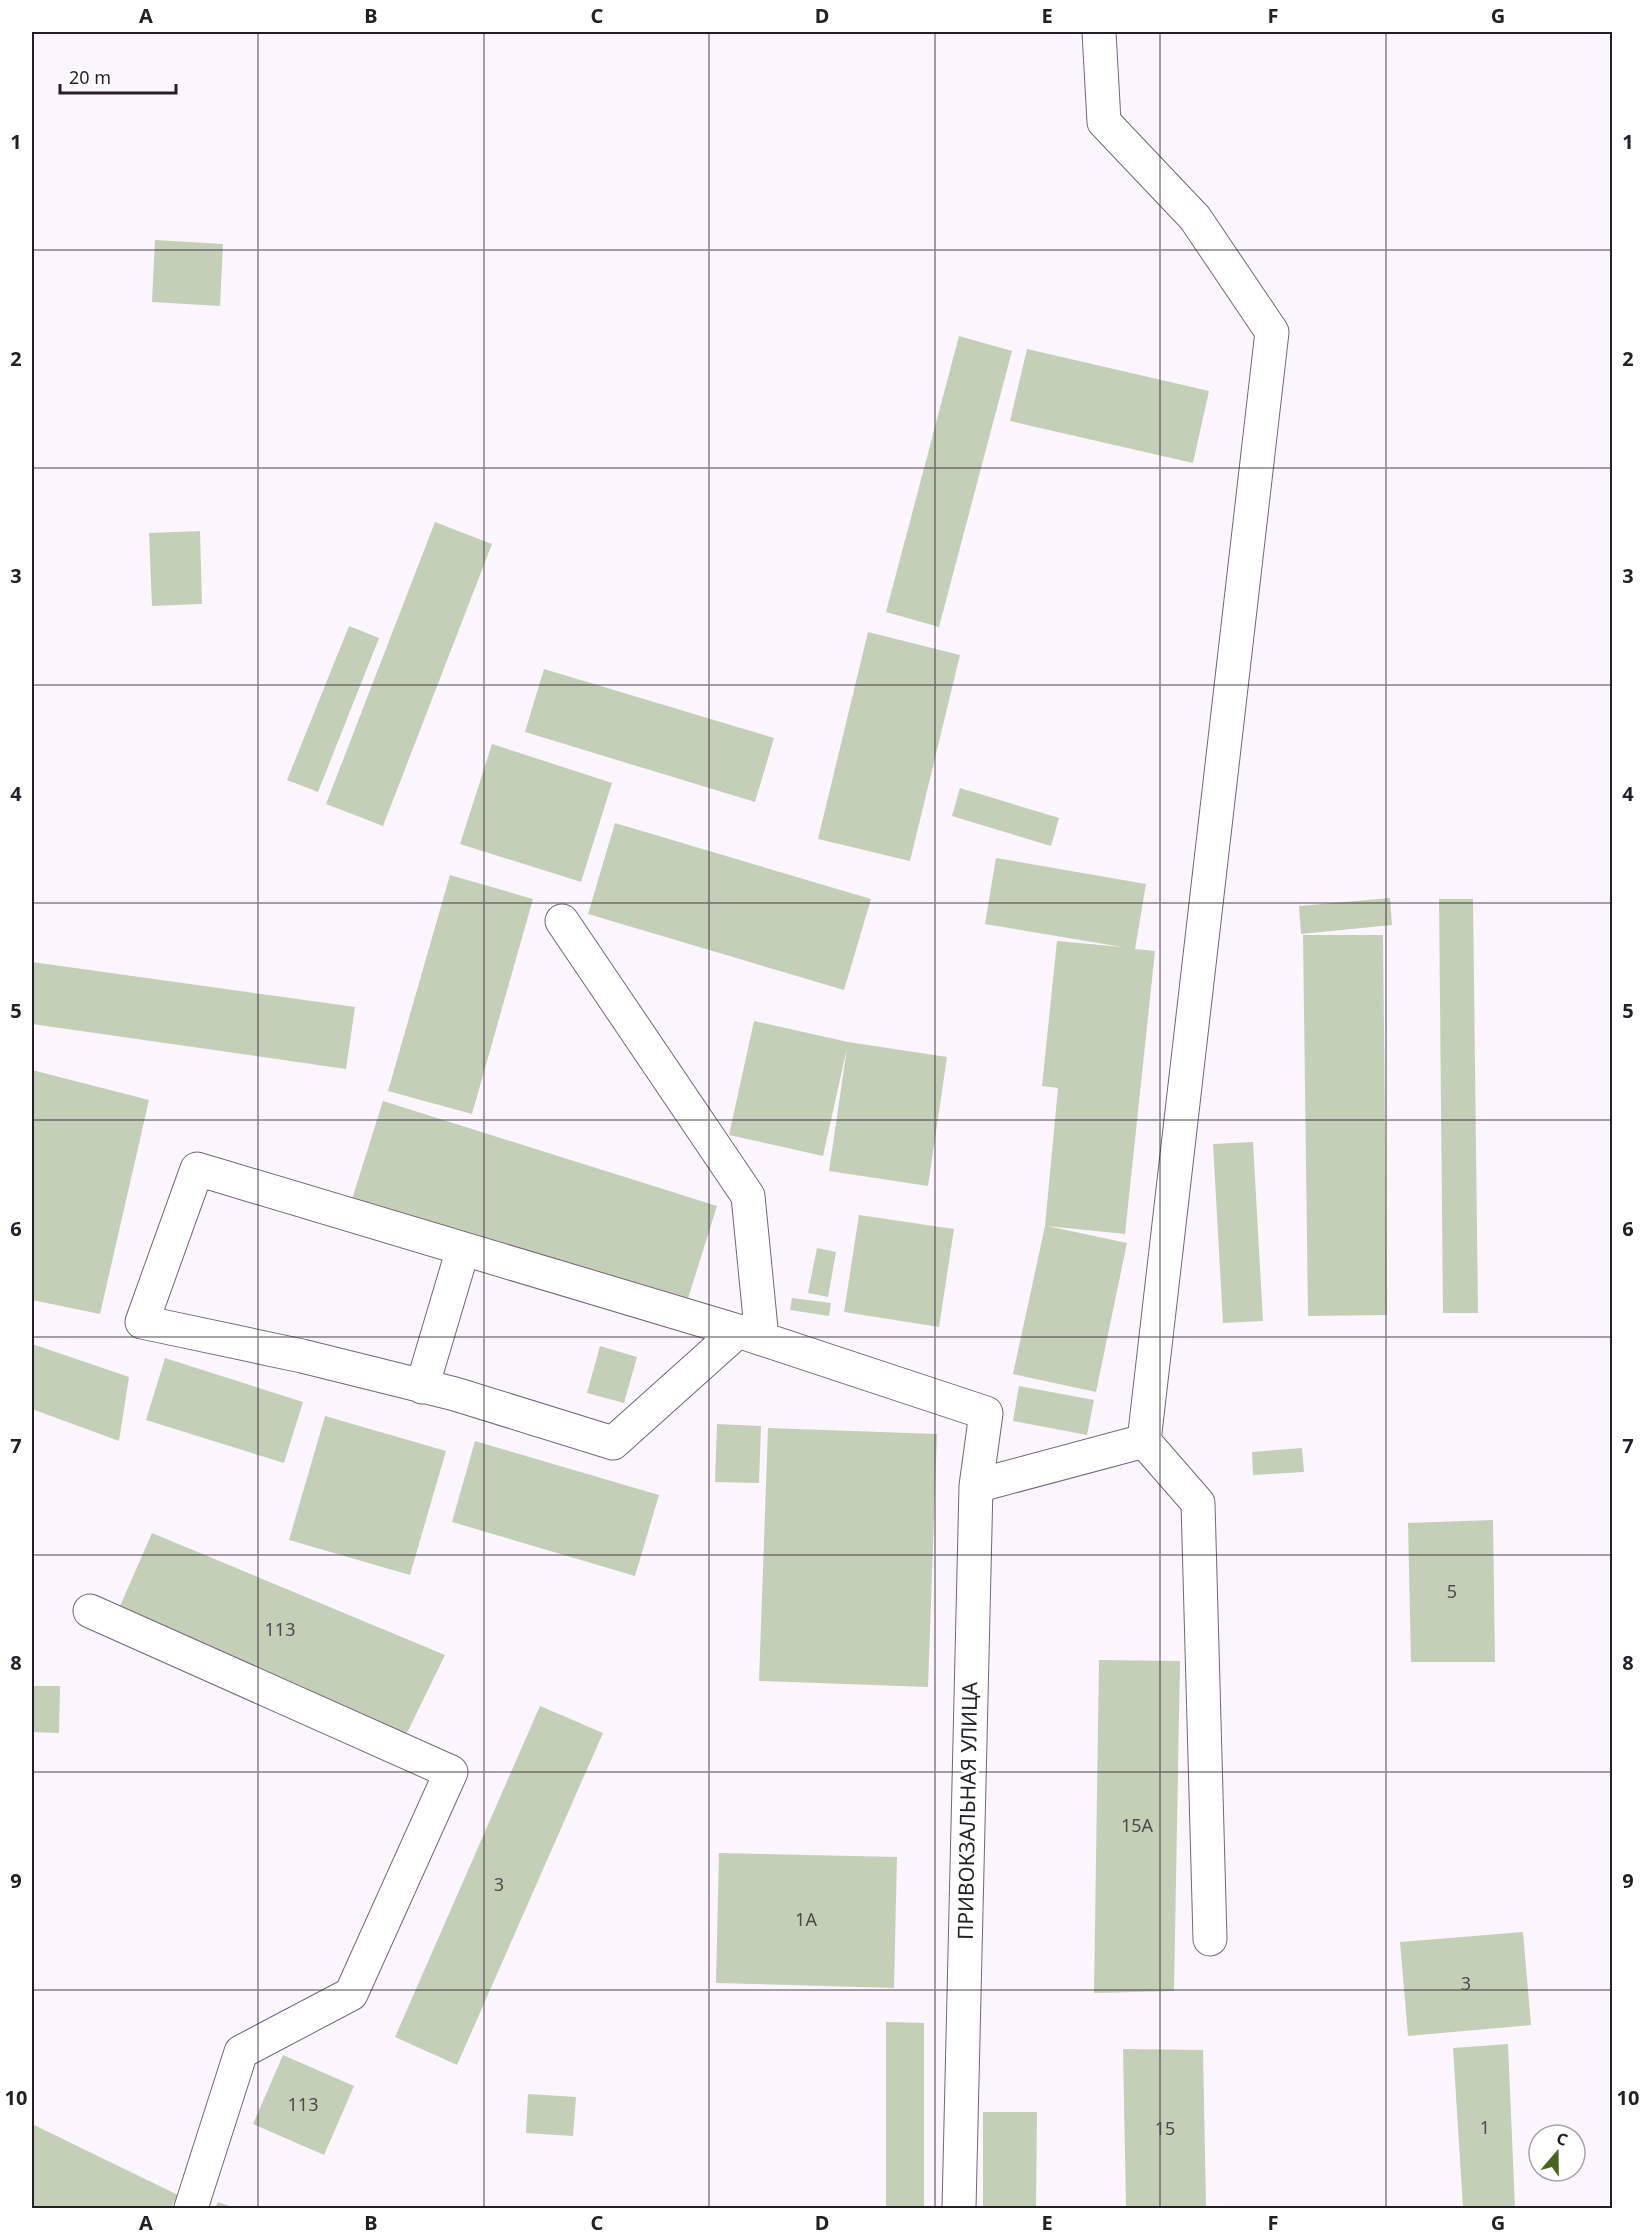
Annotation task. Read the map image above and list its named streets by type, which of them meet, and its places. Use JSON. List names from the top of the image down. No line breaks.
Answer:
{"streets":{"street":["ПРИВОКЗАЛЬНАЯ УЛИЦА"]},"house_numbers":["5","113","15А","3","1А","3","113","1","15"],"scale_bar":"20 m","north":"top","grid":{"columns":["A","B","C","D","E","F","G"],"rows":["1","2","3","4","5","6","7","8","9","10"]}}
